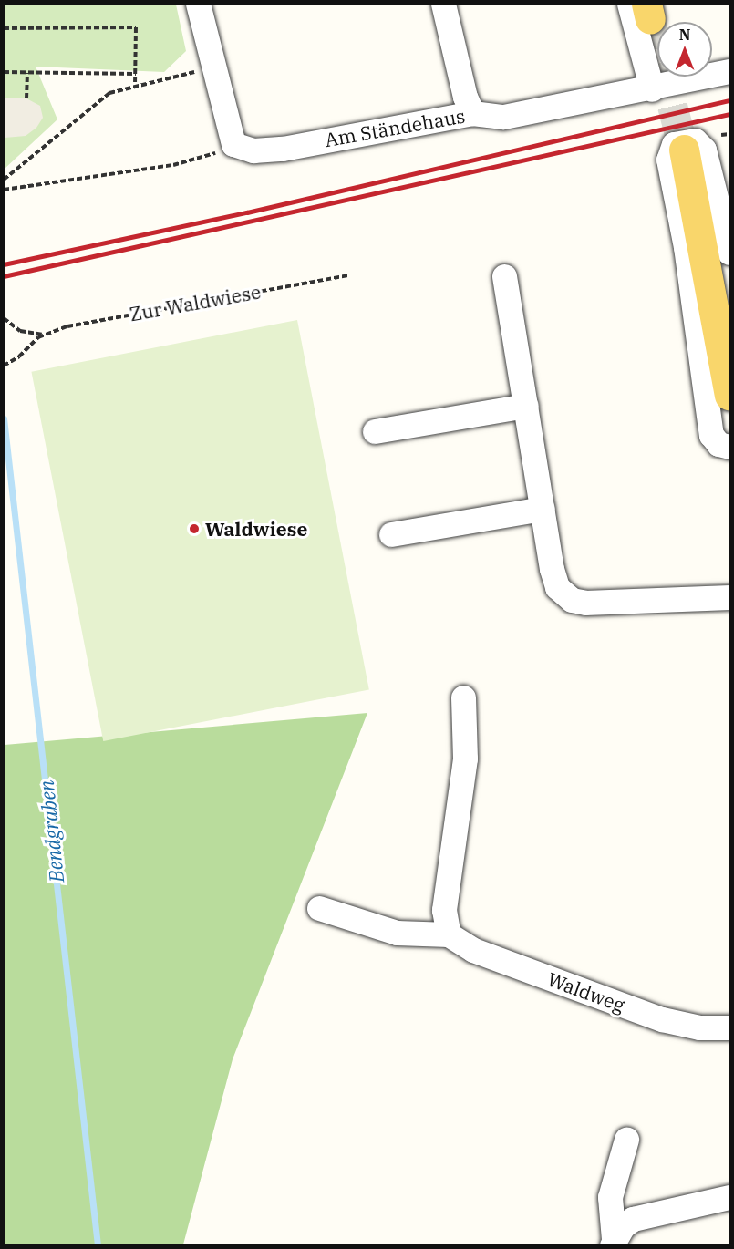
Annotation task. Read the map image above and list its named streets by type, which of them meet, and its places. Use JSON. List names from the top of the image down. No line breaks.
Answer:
{"streets":{"street":["Am Ständehaus","Waldweg"],"path":["Zur Waldwiese"]},"water":["Bendgraben"],"places":["Waldwiese"],"north":"top"}
